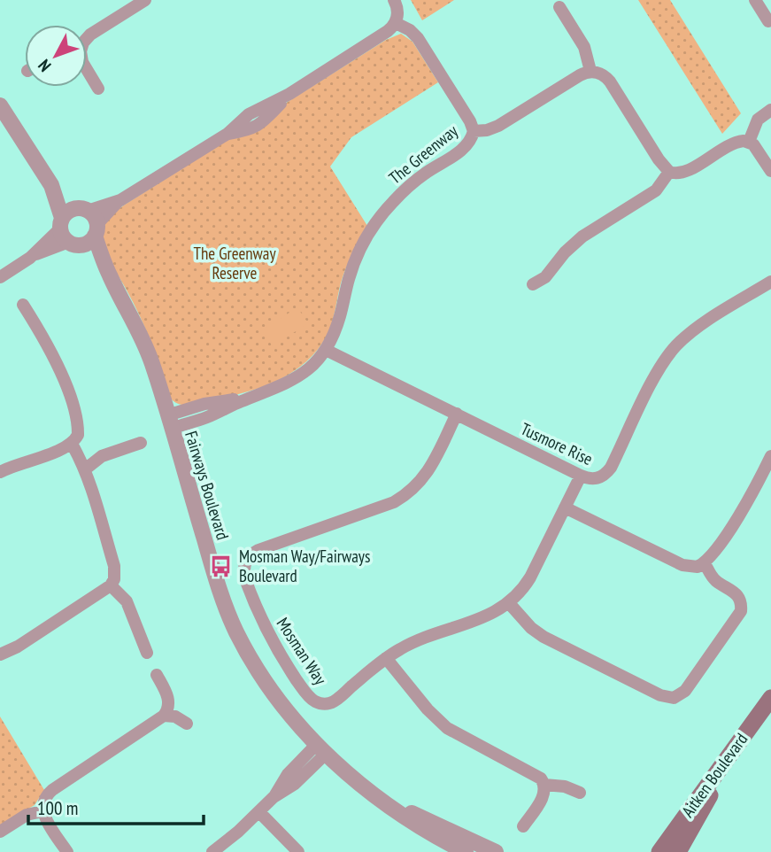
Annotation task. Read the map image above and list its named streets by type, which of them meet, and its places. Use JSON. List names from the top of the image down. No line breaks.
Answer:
{"streets":{"main road":["Aitken Boulevard"],"street":["The Greenway","Tusmore Rise","Fairways Boulevard","Mosman Way"]},"crossings":[["The Greenway","Tusmore Rise"],["The Greenway","Fairways Boulevard"],["Tusmore Rise","Mosman Way"]],"parks":["The Greenway Reserve"],"places":{"bus stop":["Mosman Way/Fairways Boulevard"]},"scale_bar":"100 m","north":"bottom left"}
